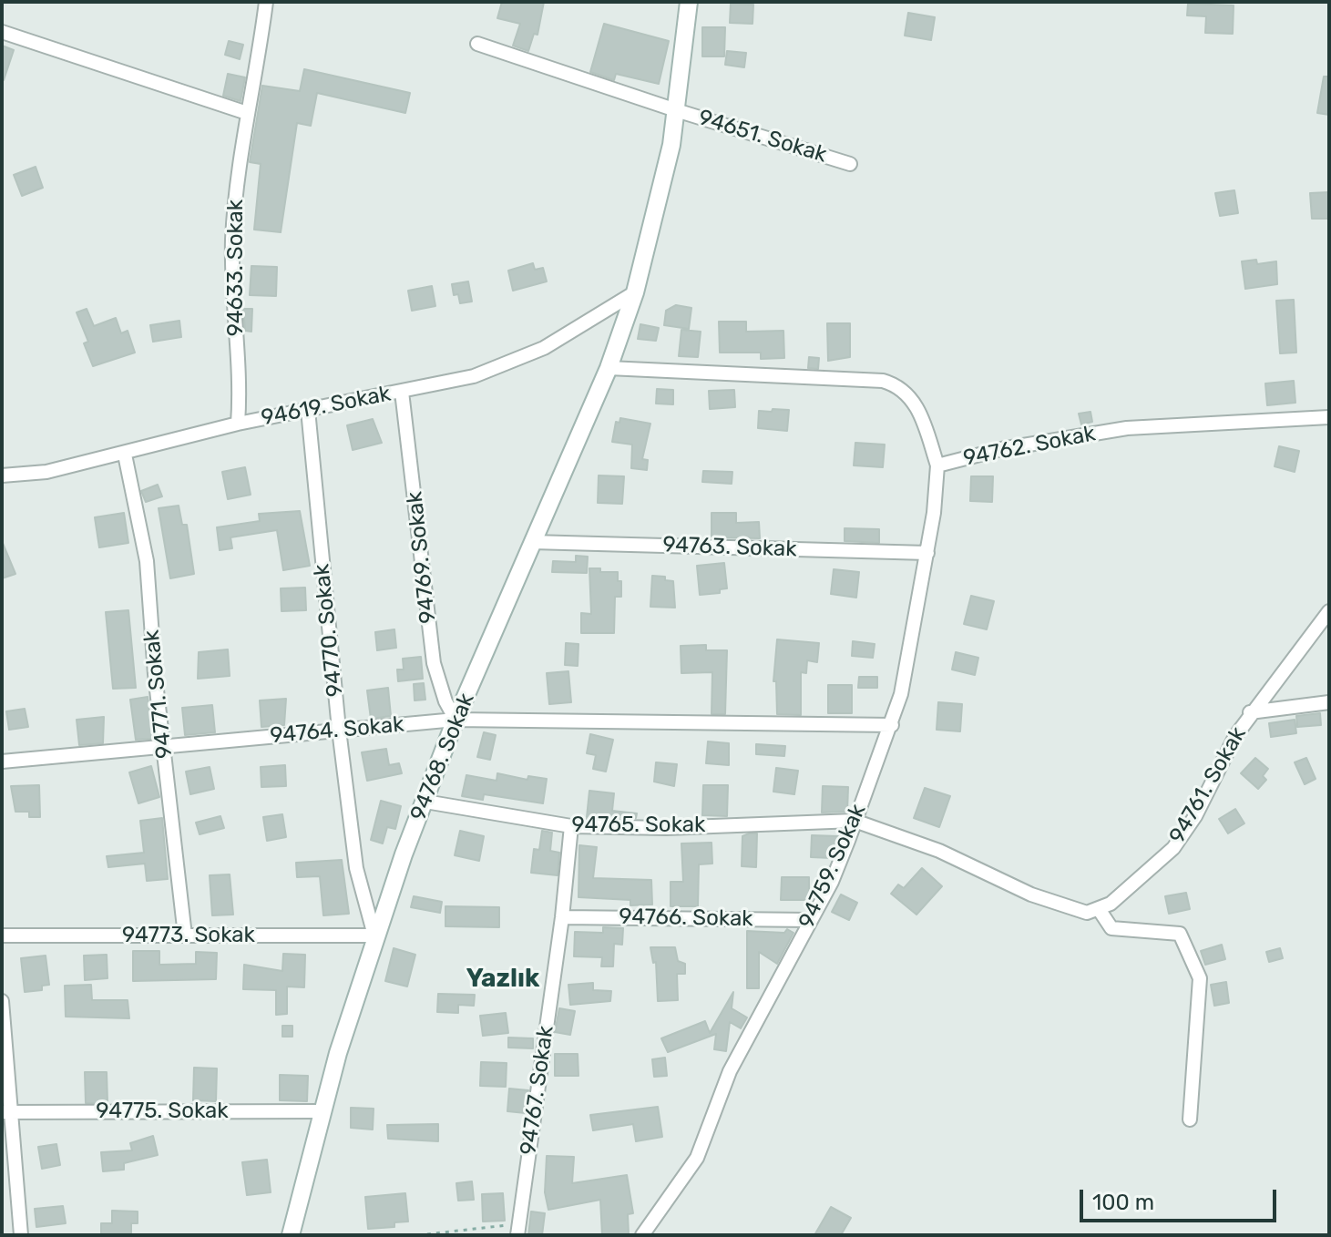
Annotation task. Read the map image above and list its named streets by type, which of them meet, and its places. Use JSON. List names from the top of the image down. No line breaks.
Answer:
{"streets":{"street":["94651. Sokak","94633. Sokak","94619. Sokak","94762. Sokak","94763. Sokak","94769. Sokak","94770. Sokak","94771. Sokak","94764. Sokak","94768. Sokak","94761. Sokak","94765. Sokak","94759. Sokak","94766. Sokak","94773. Sokak","94767. Sokak","94775. Sokak"]},"crossings":[["94651. Sokak","94768. Sokak"],["94633. Sokak","94619. Sokak"],["94619. Sokak","94769. Sokak"],["94619. Sokak","94770. Sokak"],["94619. Sokak","94771. Sokak"],["94619. Sokak","94768. Sokak"],["94762. Sokak","94768. Sokak"],["94762. Sokak","94759. Sokak"],["94763. Sokak","94768. Sokak"],["94763. Sokak","94759. Sokak"],["94769. Sokak","94764. Sokak"],["94769. Sokak","94768. Sokak"],["94770. Sokak","94764. Sokak"],["94770. Sokak","94768. Sokak"],["94770. Sokak","94773. Sokak"],["94771. Sokak","94764. Sokak"],["94771. Sokak","94773. Sokak"],["94764. Sokak","94768. Sokak"],["94764. Sokak","94759. Sokak"],["94768. Sokak","94765. Sokak"],["94768. Sokak","94773. Sokak"],["94768. Sokak","94775. Sokak"],["94765. Sokak","94759. Sokak"],["94765. Sokak","94767. Sokak"],["94759. Sokak","94766. Sokak"],["94766. Sokak","94767. Sokak"]],"districts":["Yazlık"],"scale_bar":"100 m"}
